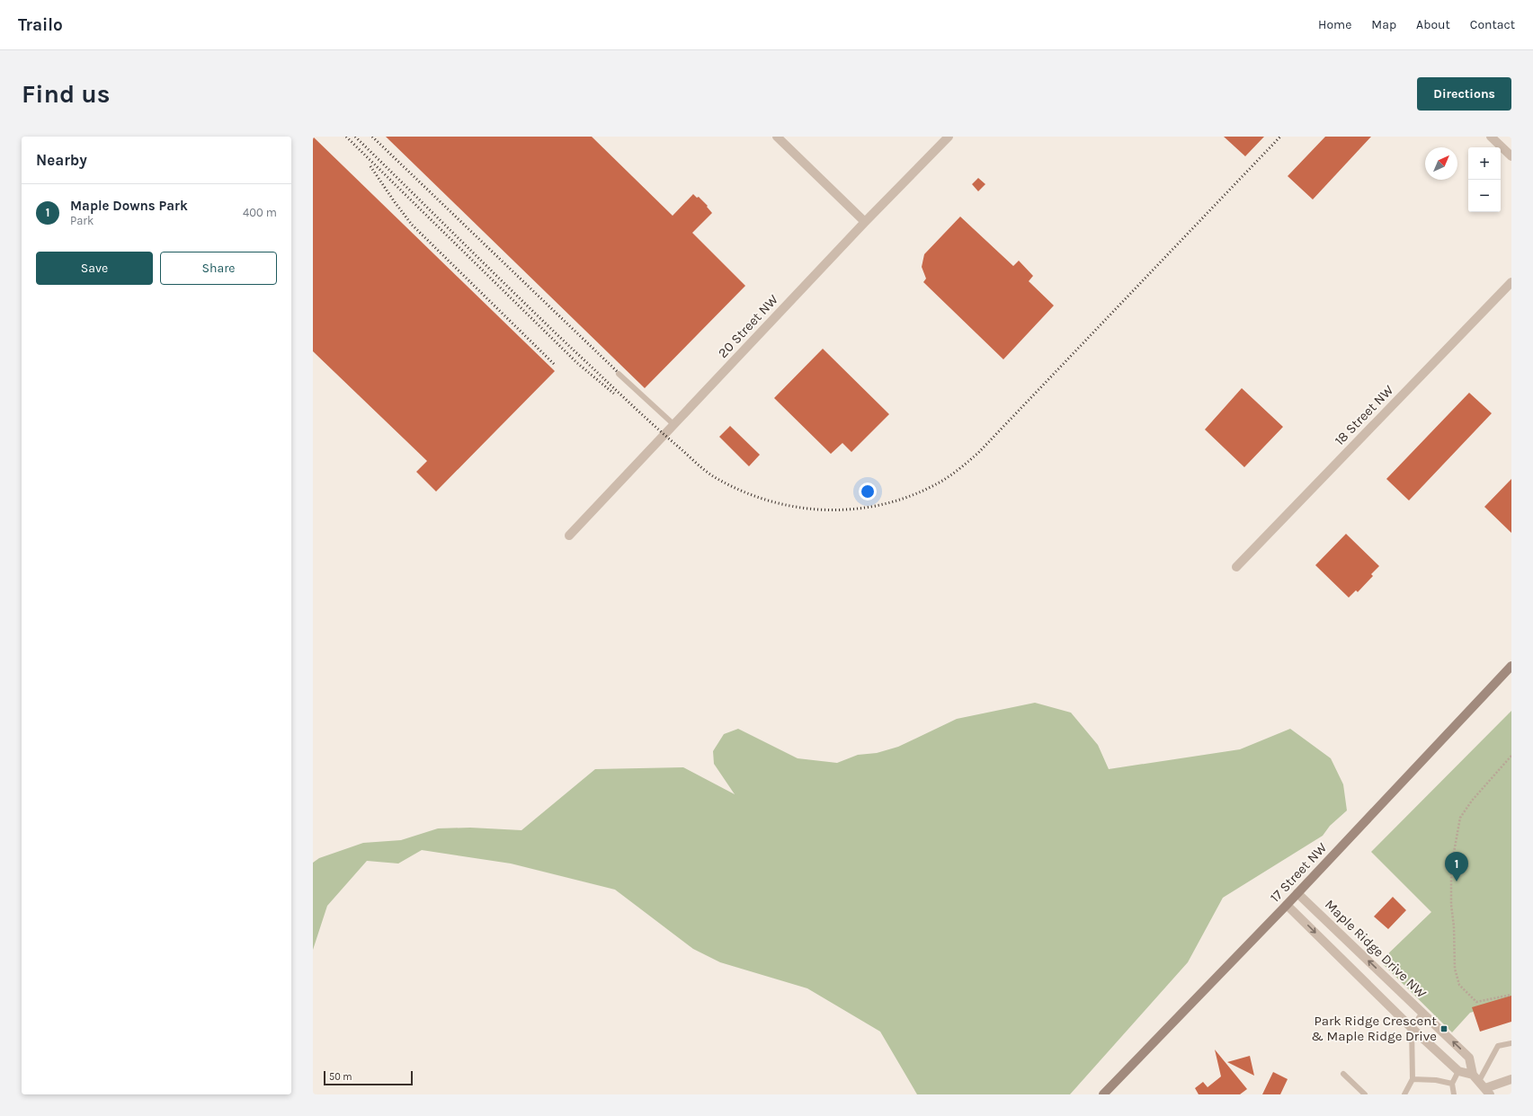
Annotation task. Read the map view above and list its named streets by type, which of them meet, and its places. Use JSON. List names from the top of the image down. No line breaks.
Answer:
{"streets":{"main road":["17 Street NW"],"street":["20 Street NW","18 Street NW","Maple Ridge Drive NW"]},"crossings":[["17 Street NW","Maple Ridge Drive NW"]],"places":{"transit":["Park Ridge Crescent & Maple Ridge Drive"]},"scale_bar":"50 m","north":"top right","page":{"header":"Trailo","nav":["Home","Map","About","Contact"],"buttons":["Directions",["Save","Share"]],"title":"Find us","heading":"Nearby","map_buttons":["+","−"],"list":[{"mark":"1","name":"Maple Downs Park","note":"Park","value":"400 m"}],"pins":"1","scale":"50 m"}}
